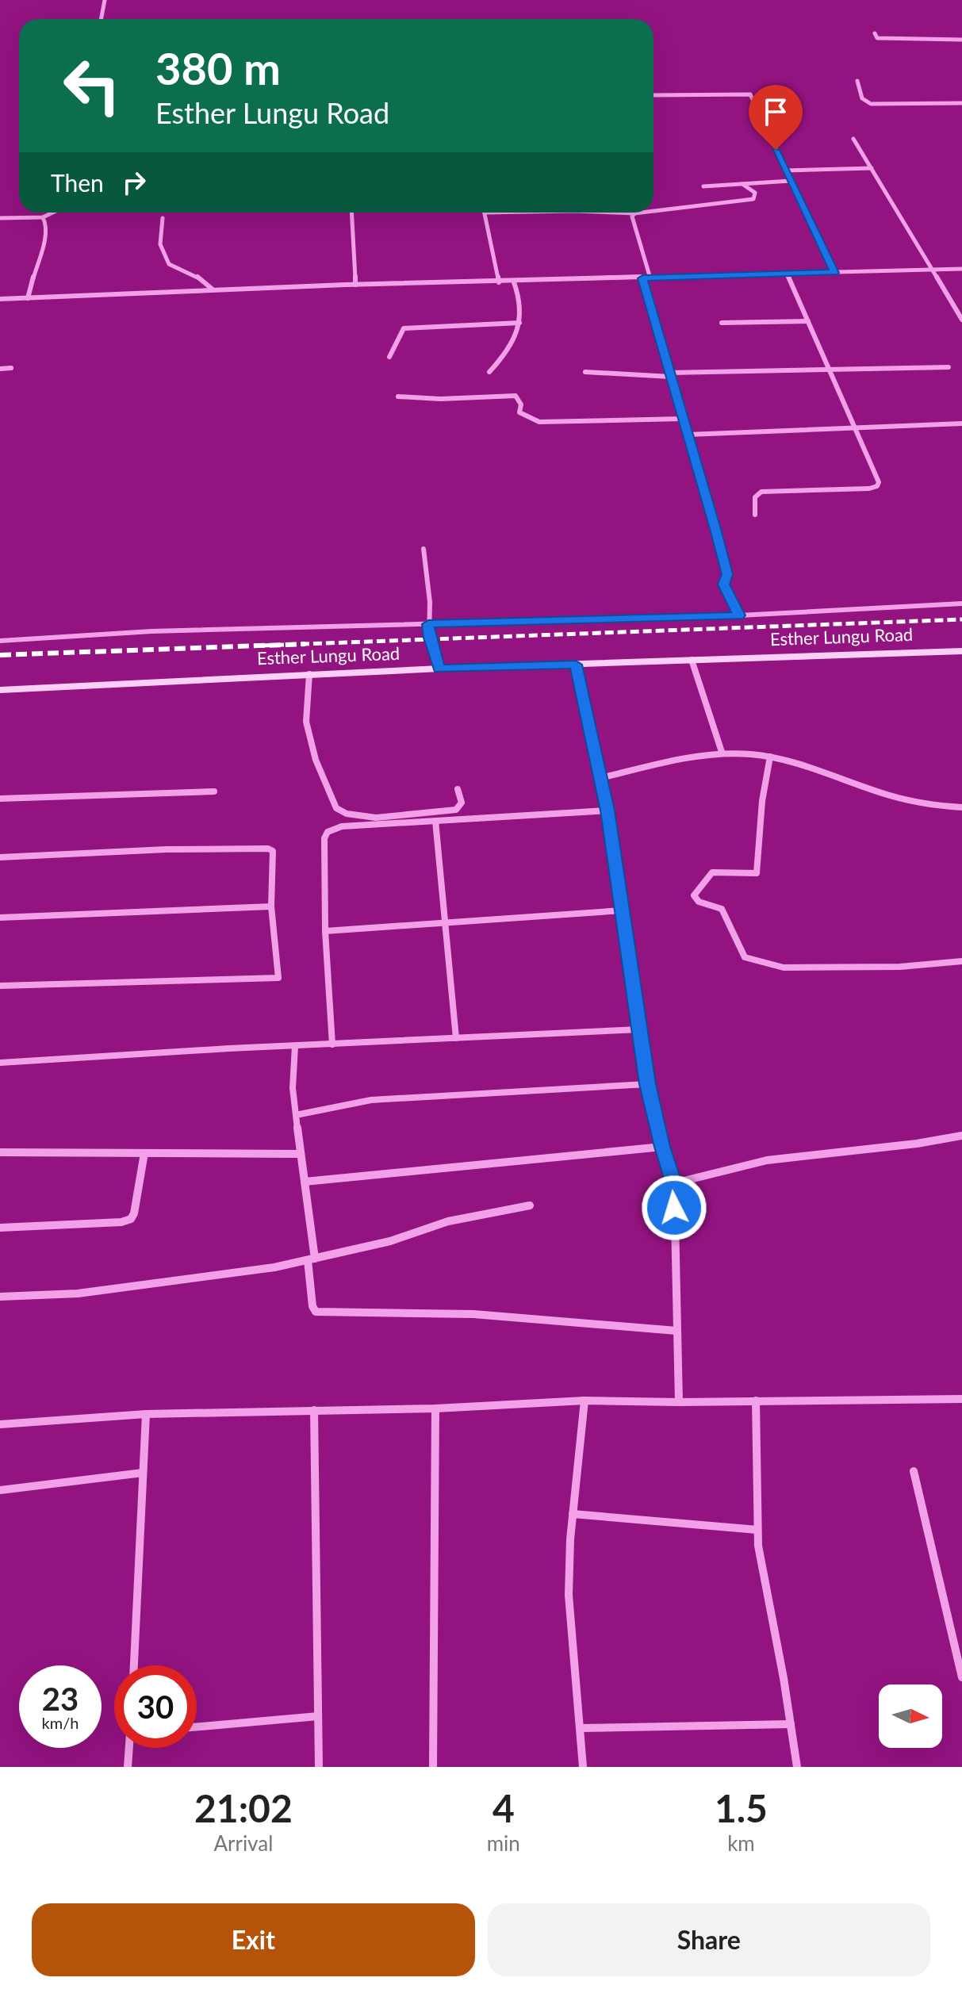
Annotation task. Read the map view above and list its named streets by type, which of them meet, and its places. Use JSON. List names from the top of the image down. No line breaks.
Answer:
{"streets":{"street":["Esther Lungu Road"]},"north":"right","page":{"turn":["380 m","Esther Lungu Road"],"then":"Then","speed":"23 km/h","limit":"30","eta":["21:02","Arrival","4","min","1.5","km"],"buttons":["Exit","Share"]}}
